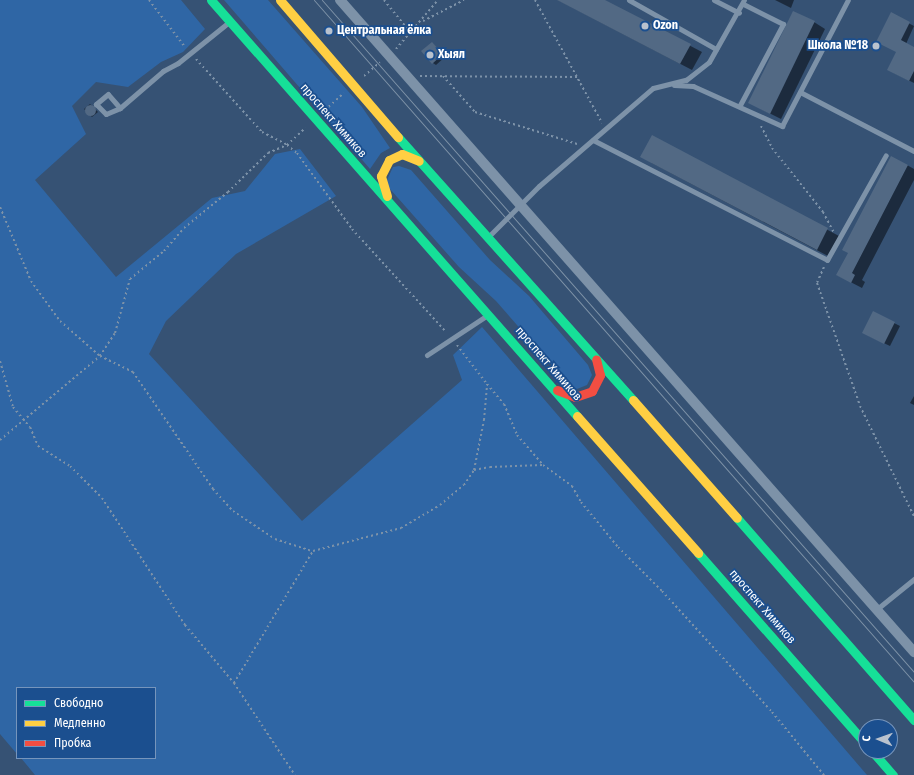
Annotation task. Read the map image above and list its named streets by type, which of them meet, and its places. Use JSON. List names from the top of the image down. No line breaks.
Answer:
{"streets":{"main road":["проспект Химиков"]},"places":["Ozon","Центральная ёлка","Школа №18","Хыял"],"legend":["Свободно","Медленно","Пробка"],"north":"left"}
